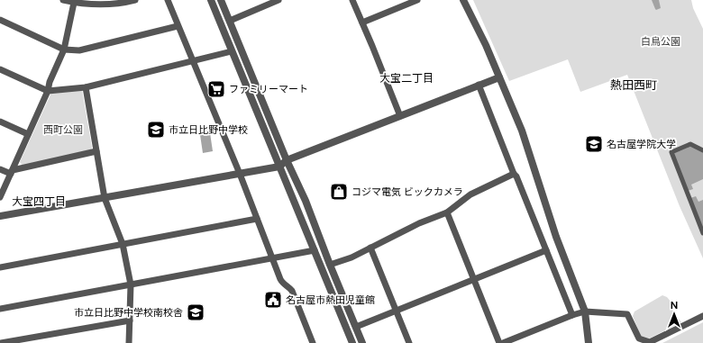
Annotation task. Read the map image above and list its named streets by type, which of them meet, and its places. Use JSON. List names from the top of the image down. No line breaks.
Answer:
{"districts":["大宝二丁目","熱田西町","大宝四丁目"],"parks":["白鳥公園","西町公園"],"places":{"supermarket":["ファミリーマート"],"school or university":["市立日比野中学校","名古屋学院大学","市立日比野中学校南校舎"],"shop":["コジマ電気 ビックカメラ"],"public building":["名古屋市熱田児童館"]},"north":"top"}
